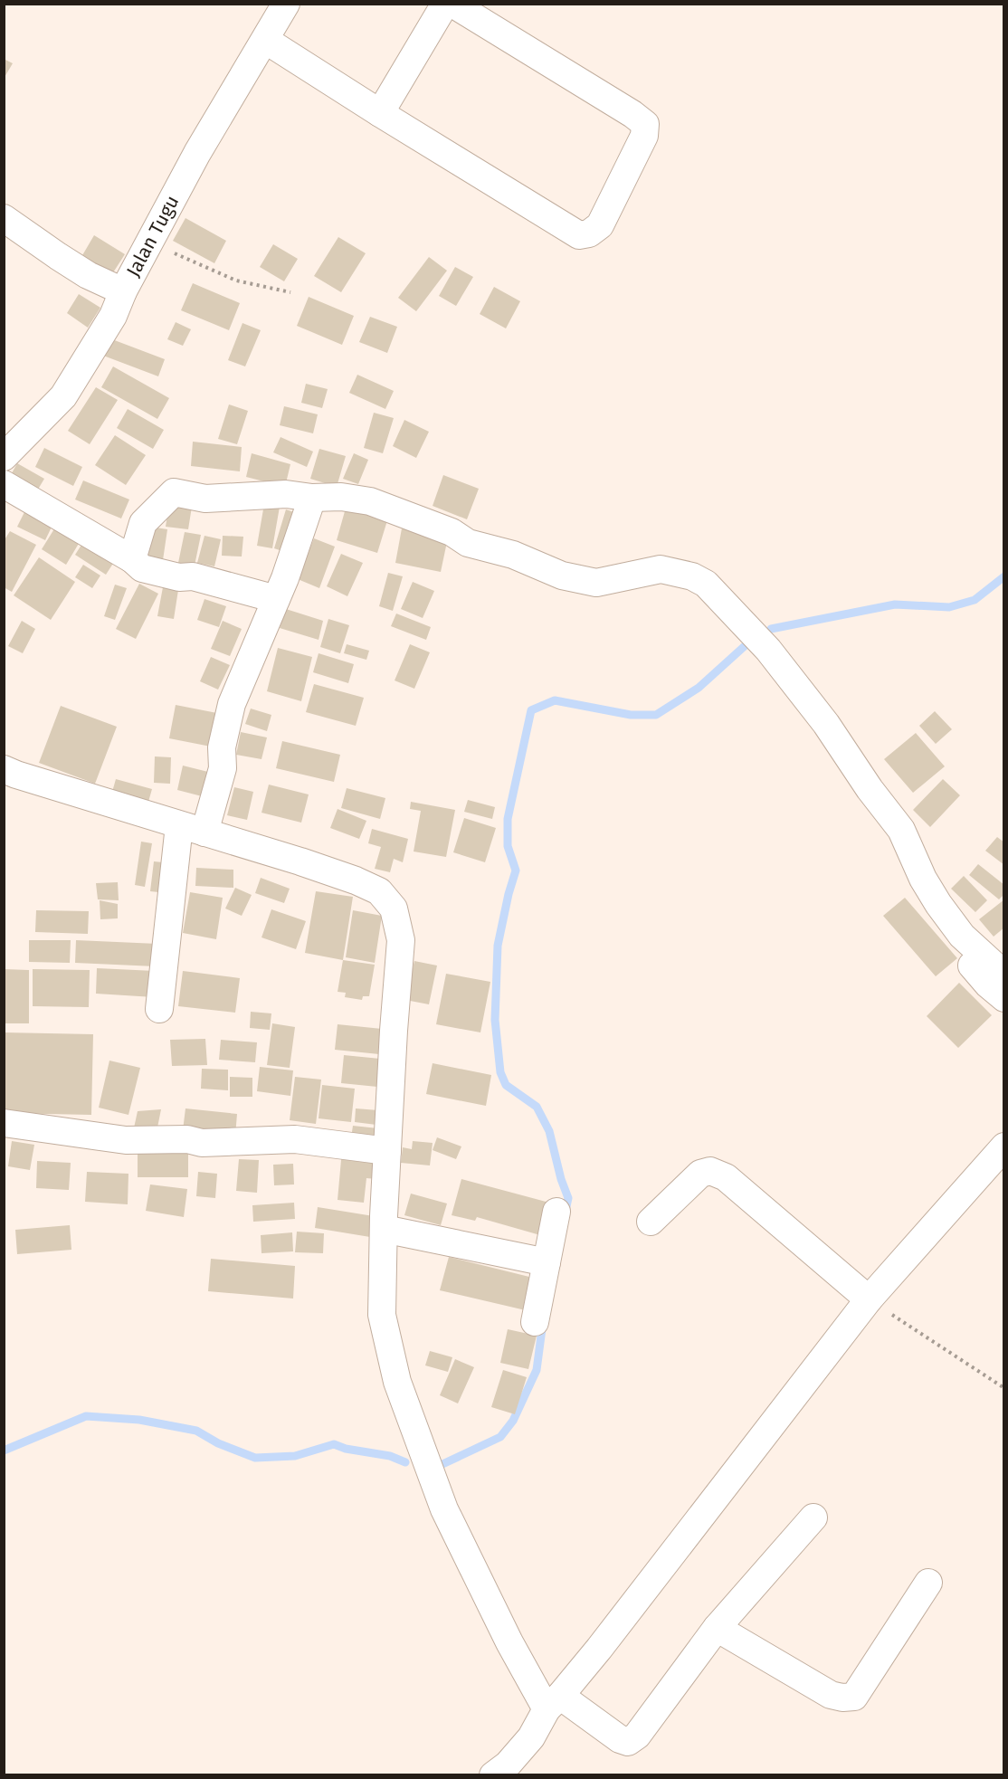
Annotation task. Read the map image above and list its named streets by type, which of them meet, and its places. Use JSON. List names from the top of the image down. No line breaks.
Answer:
{"streets":{"street":["Jalan Tugu"]}}
